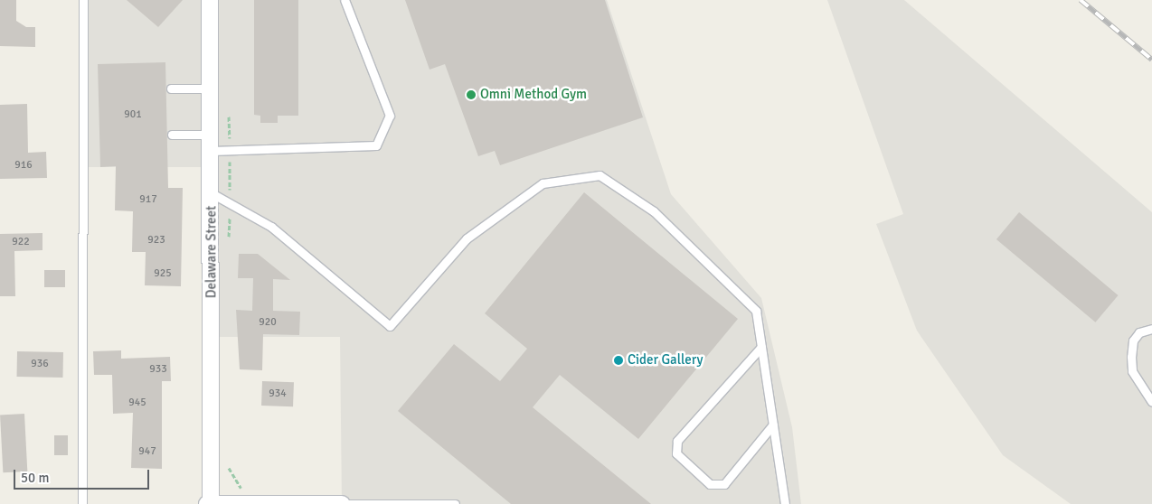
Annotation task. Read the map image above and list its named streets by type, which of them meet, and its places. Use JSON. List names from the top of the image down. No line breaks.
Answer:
{"streets":{"street":["Delaware Street"]},"places":["Omni Method Gym","Cider Gallery"],"house_numbers":["901","916","917","923","922","925","920","936","933","934","945","947"],"scale_bar":"50 m"}
